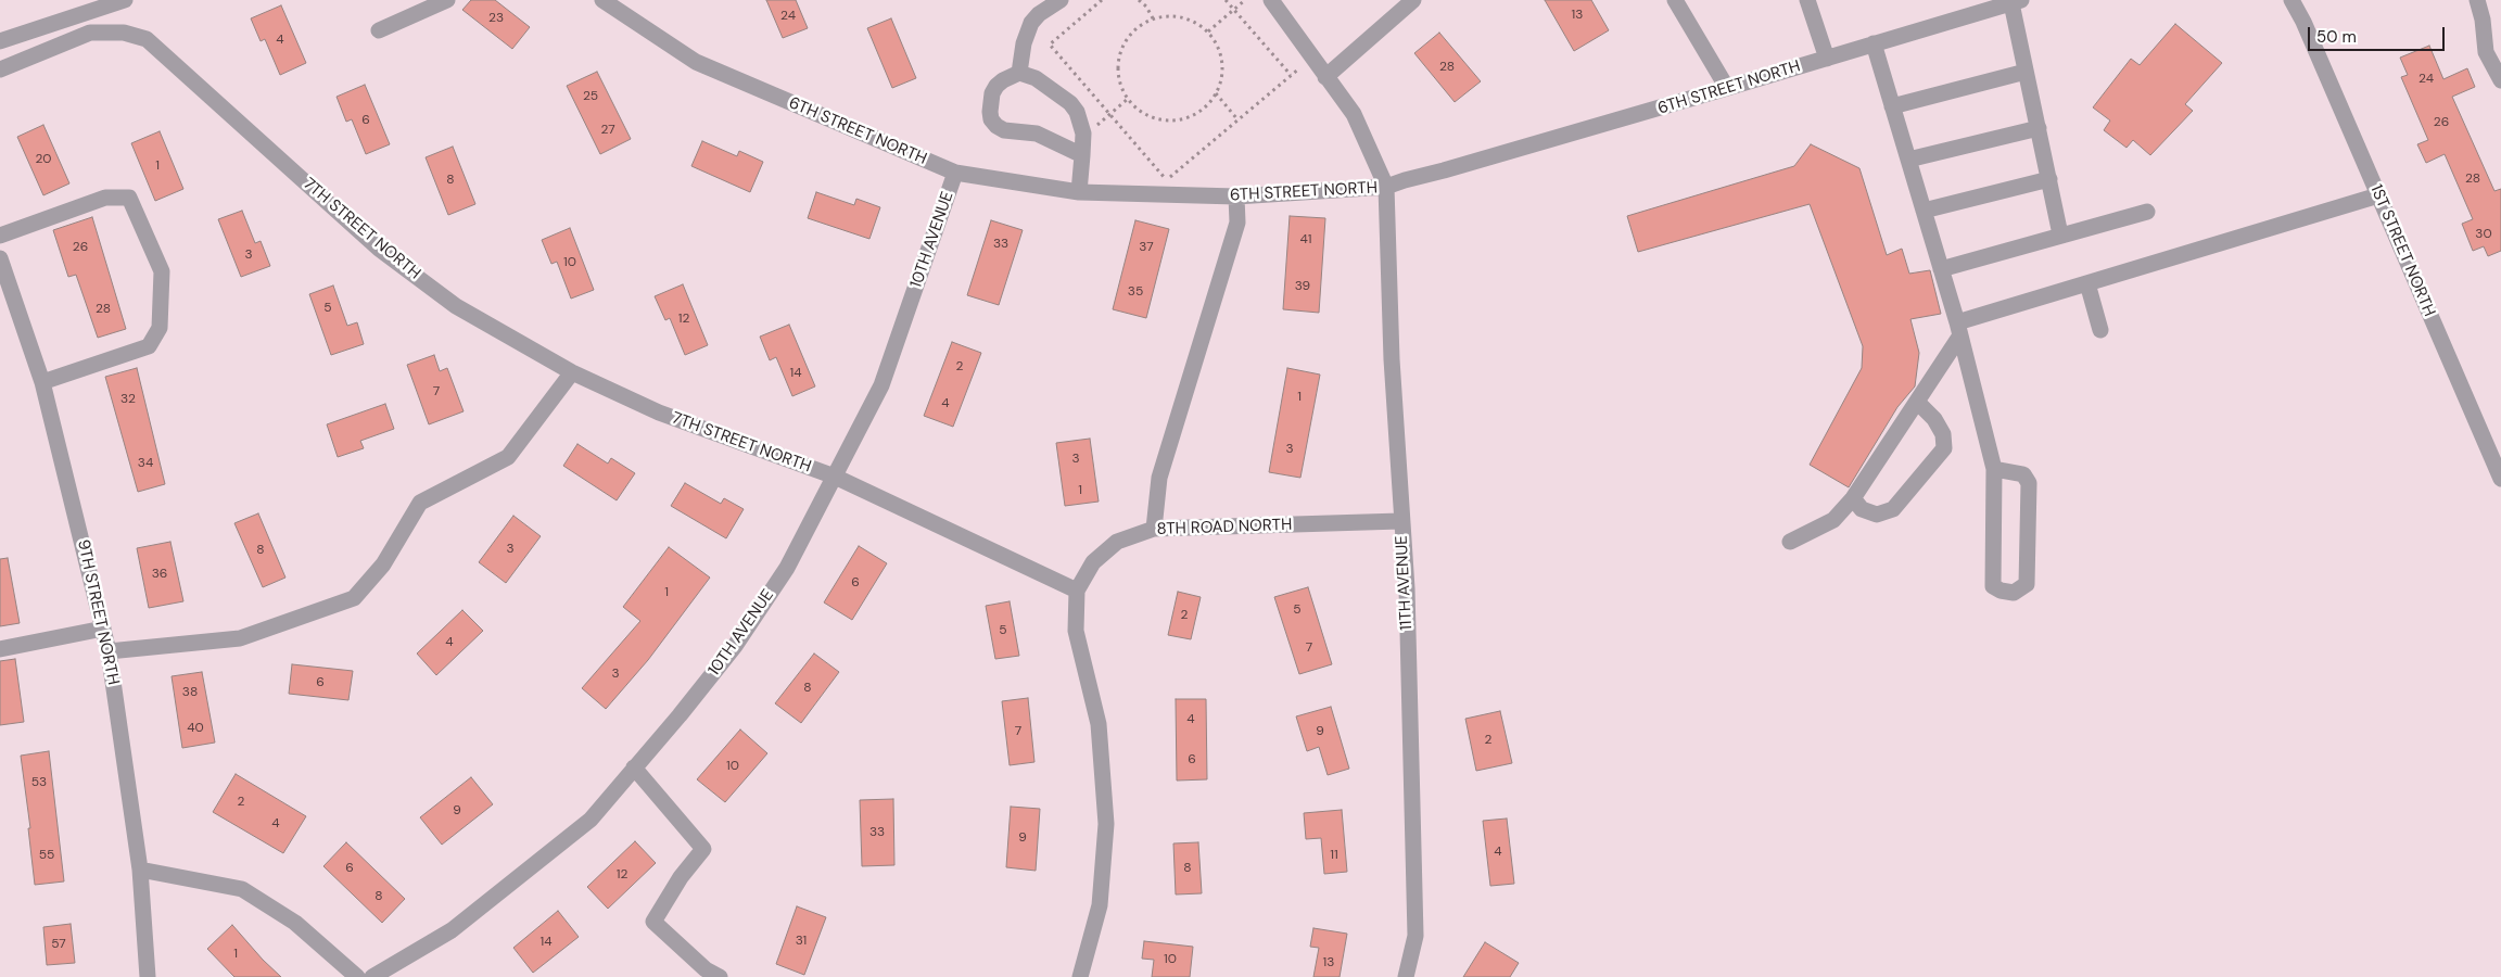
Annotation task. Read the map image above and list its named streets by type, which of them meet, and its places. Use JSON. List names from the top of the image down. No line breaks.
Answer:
{"streets":{"street":["6TH STREET NORTH","7TH STREET NORTH","10TH AVENUE","1ST STREET NORTH","8TH ROAD NORTH","11TH AVENUE","9TH STREET NORTH"]},"crossings":[["6TH STREET NORTH","10TH AVENUE"],["6TH STREET NORTH","11TH AVENUE"],["7TH STREET NORTH","10TH AVENUE"],["7TH STREET NORTH","8TH ROAD NORTH"],["8TH ROAD NORTH","11TH AVENUE"]],"house_numbers":["13","24","23","4","28","24","25","6","26","27","20","1","28","8","30","41","33","26","37","3","10","39","35","5","28","12","2","14","7","1","32","4","3","3","34","1","3","8","36","6","1","5","2","5","4","7","3","6","8","38","4","40","7","9","2","6","10","53","2","9","4","33","9","4","55","11","6","8","12","8","31","14","57","1","10","13"],"scale_bar":"50 m"}
